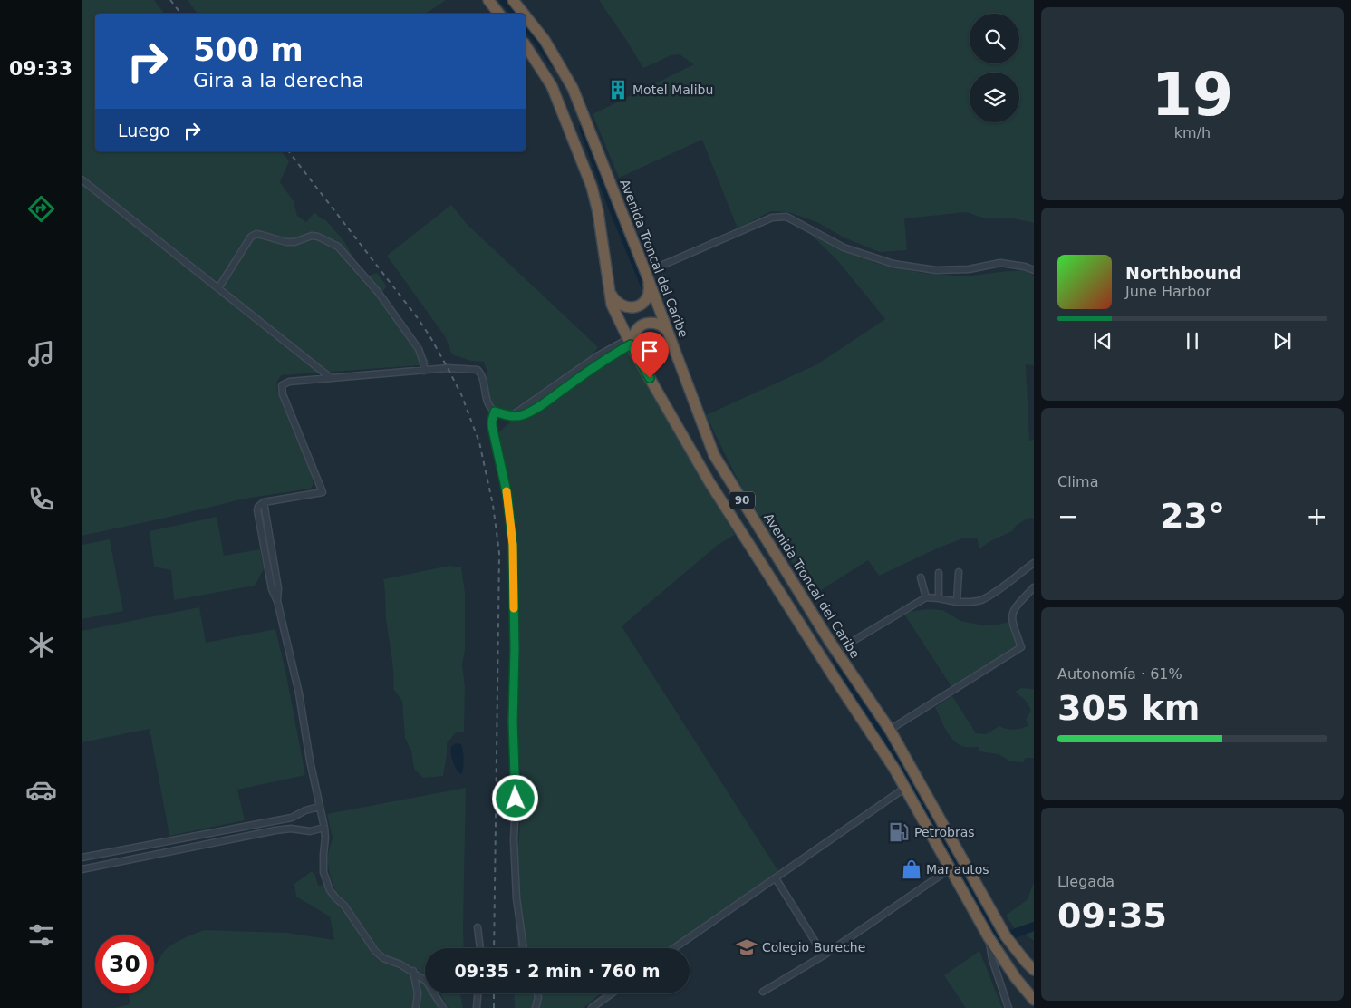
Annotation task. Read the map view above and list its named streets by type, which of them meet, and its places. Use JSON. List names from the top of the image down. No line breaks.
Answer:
{"streets":{"highway":["Avenida Troncal del Caribe","90"]},"places":{"building":["Motel Malibu"],"fuel station":["Petrobras"],"shop":["Mar autos"],"school or university":["Colegio Bureche"]},"page":{"tabs":"09:33","tile":[["19","km/h"],"Clima",["Autonomía · 61%","305 km"],["Llegada","09:35"]],"turn":["500 m","Gira a la derecha"],"then":"Luego","song":["Northbound","June Harbor"],"heat":["−","23°","+"],"limit":"30","trip":"09:35 · 2 min · 760 m"}}
